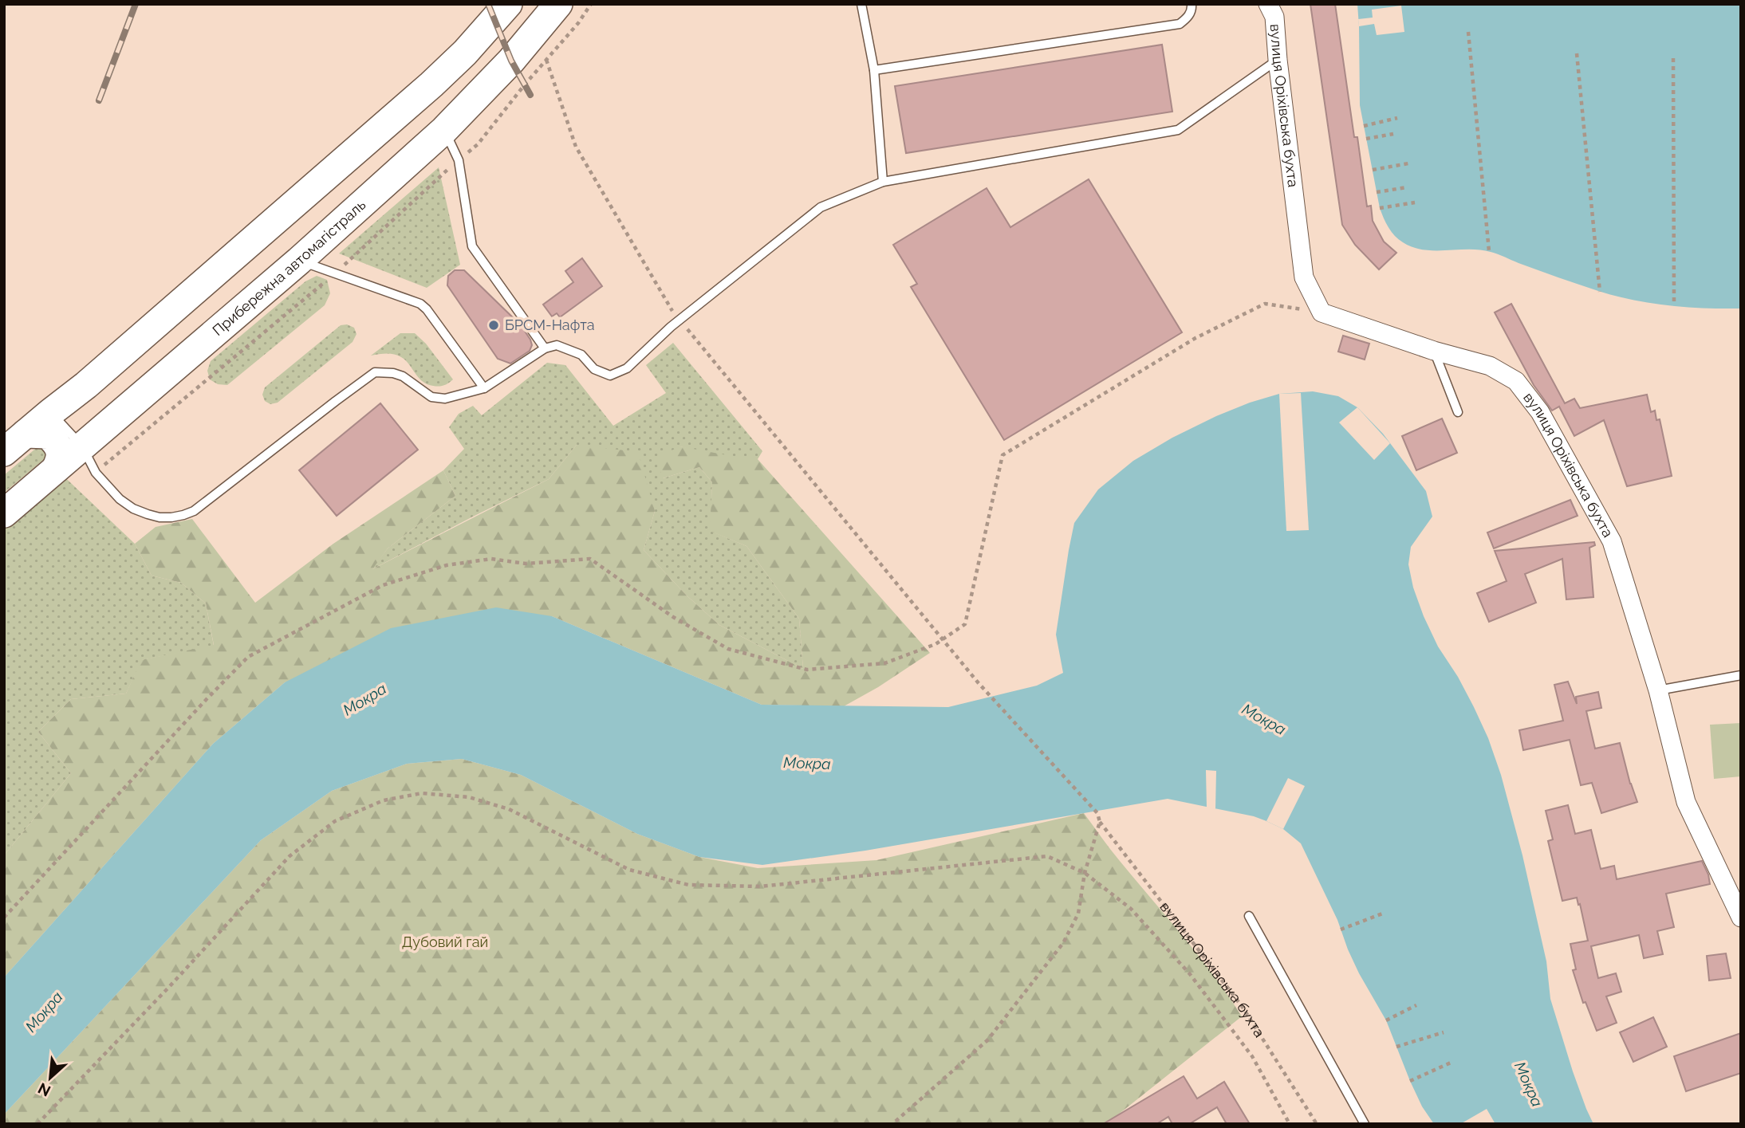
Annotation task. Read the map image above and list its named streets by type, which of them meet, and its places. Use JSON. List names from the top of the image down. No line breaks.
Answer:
{"streets":{"main road":["Прибережна автомагістраль"],"street":["вулиця Оріхівська бухта"]},"water":["Мокра"],"parks":["Дубовий гай"],"places":["БРСМ-Нафта"],"north":"bottom left"}
